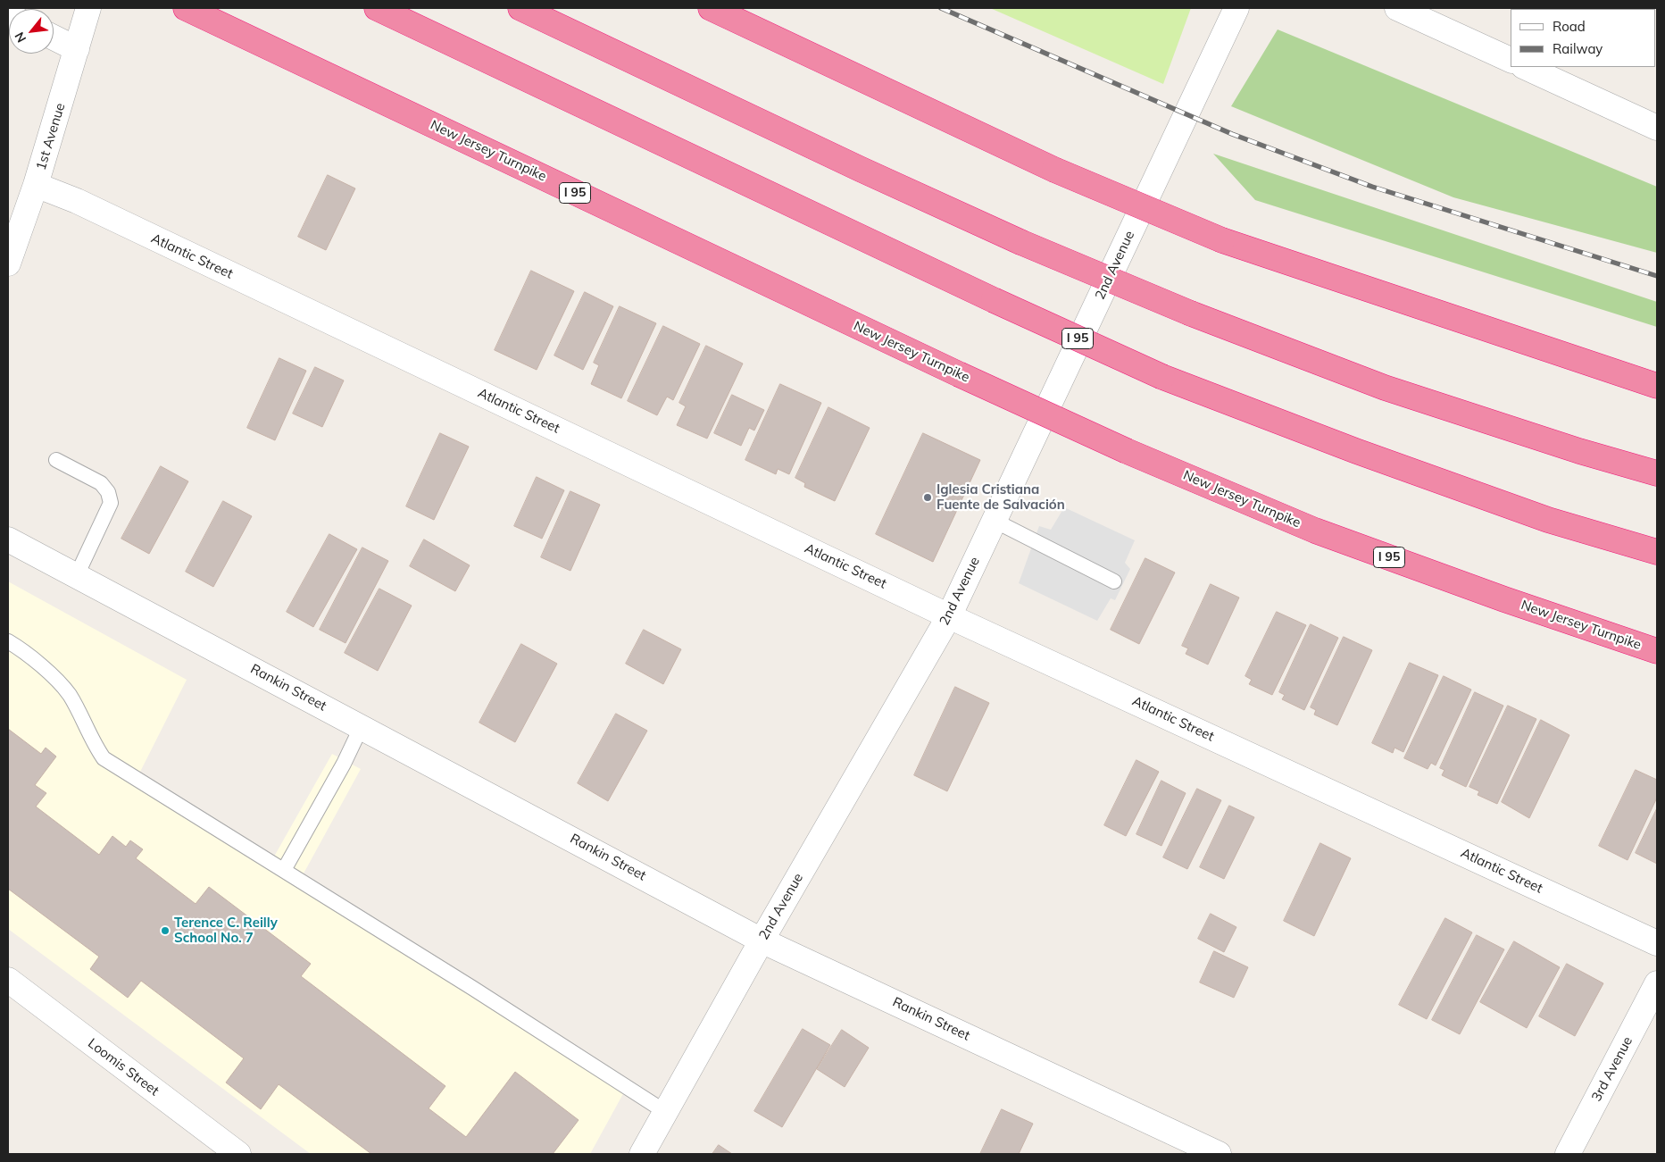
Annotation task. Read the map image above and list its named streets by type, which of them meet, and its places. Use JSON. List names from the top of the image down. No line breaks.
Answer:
{"streets":{"highway":["New Jersey Turnpike","I 95"],"street":["1st Avenue","Atlantic Street","2nd Avenue","Rankin Street","Loomis Street","3rd Avenue"]},"crossings":[["1st Avenue","Atlantic Street"],["Atlantic Street","2nd Avenue"],["2nd Avenue","Rankin Street"]],"places":["Iglesia Cristiana Fuente de Salvación","Terence C. Reilly School No. 7"],"legend":["Road","Railway"],"north":"bottom left"}
